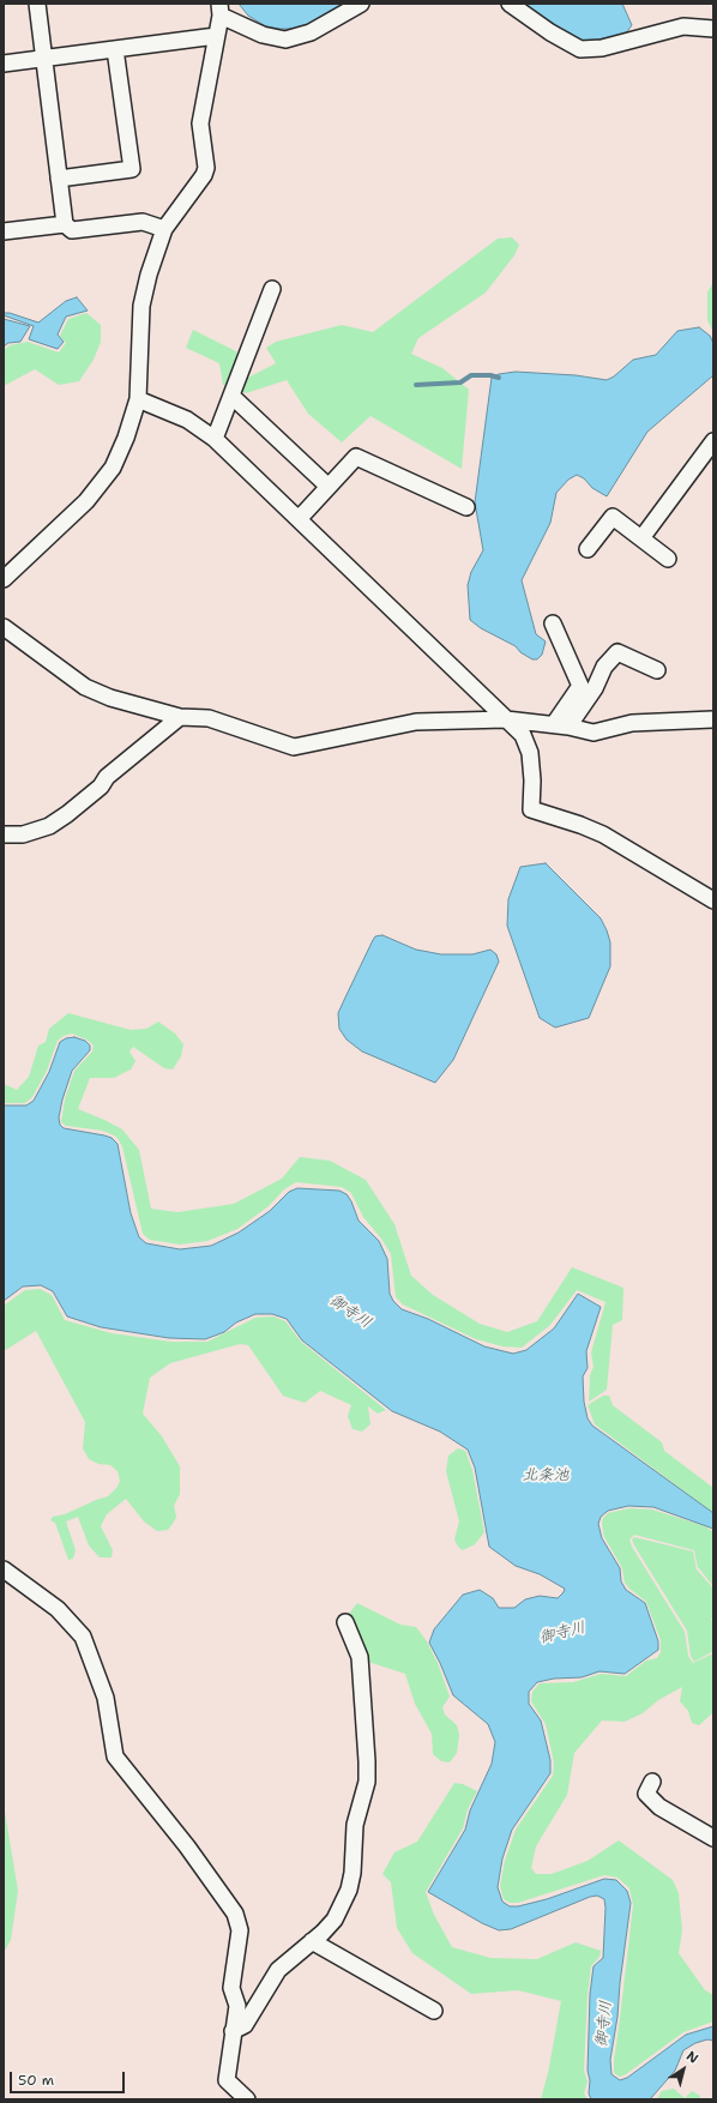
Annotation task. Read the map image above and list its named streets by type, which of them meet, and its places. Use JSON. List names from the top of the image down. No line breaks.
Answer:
{"water":["御寺川","北条池"],"scale_bar":"50 m","north":"top right"}
